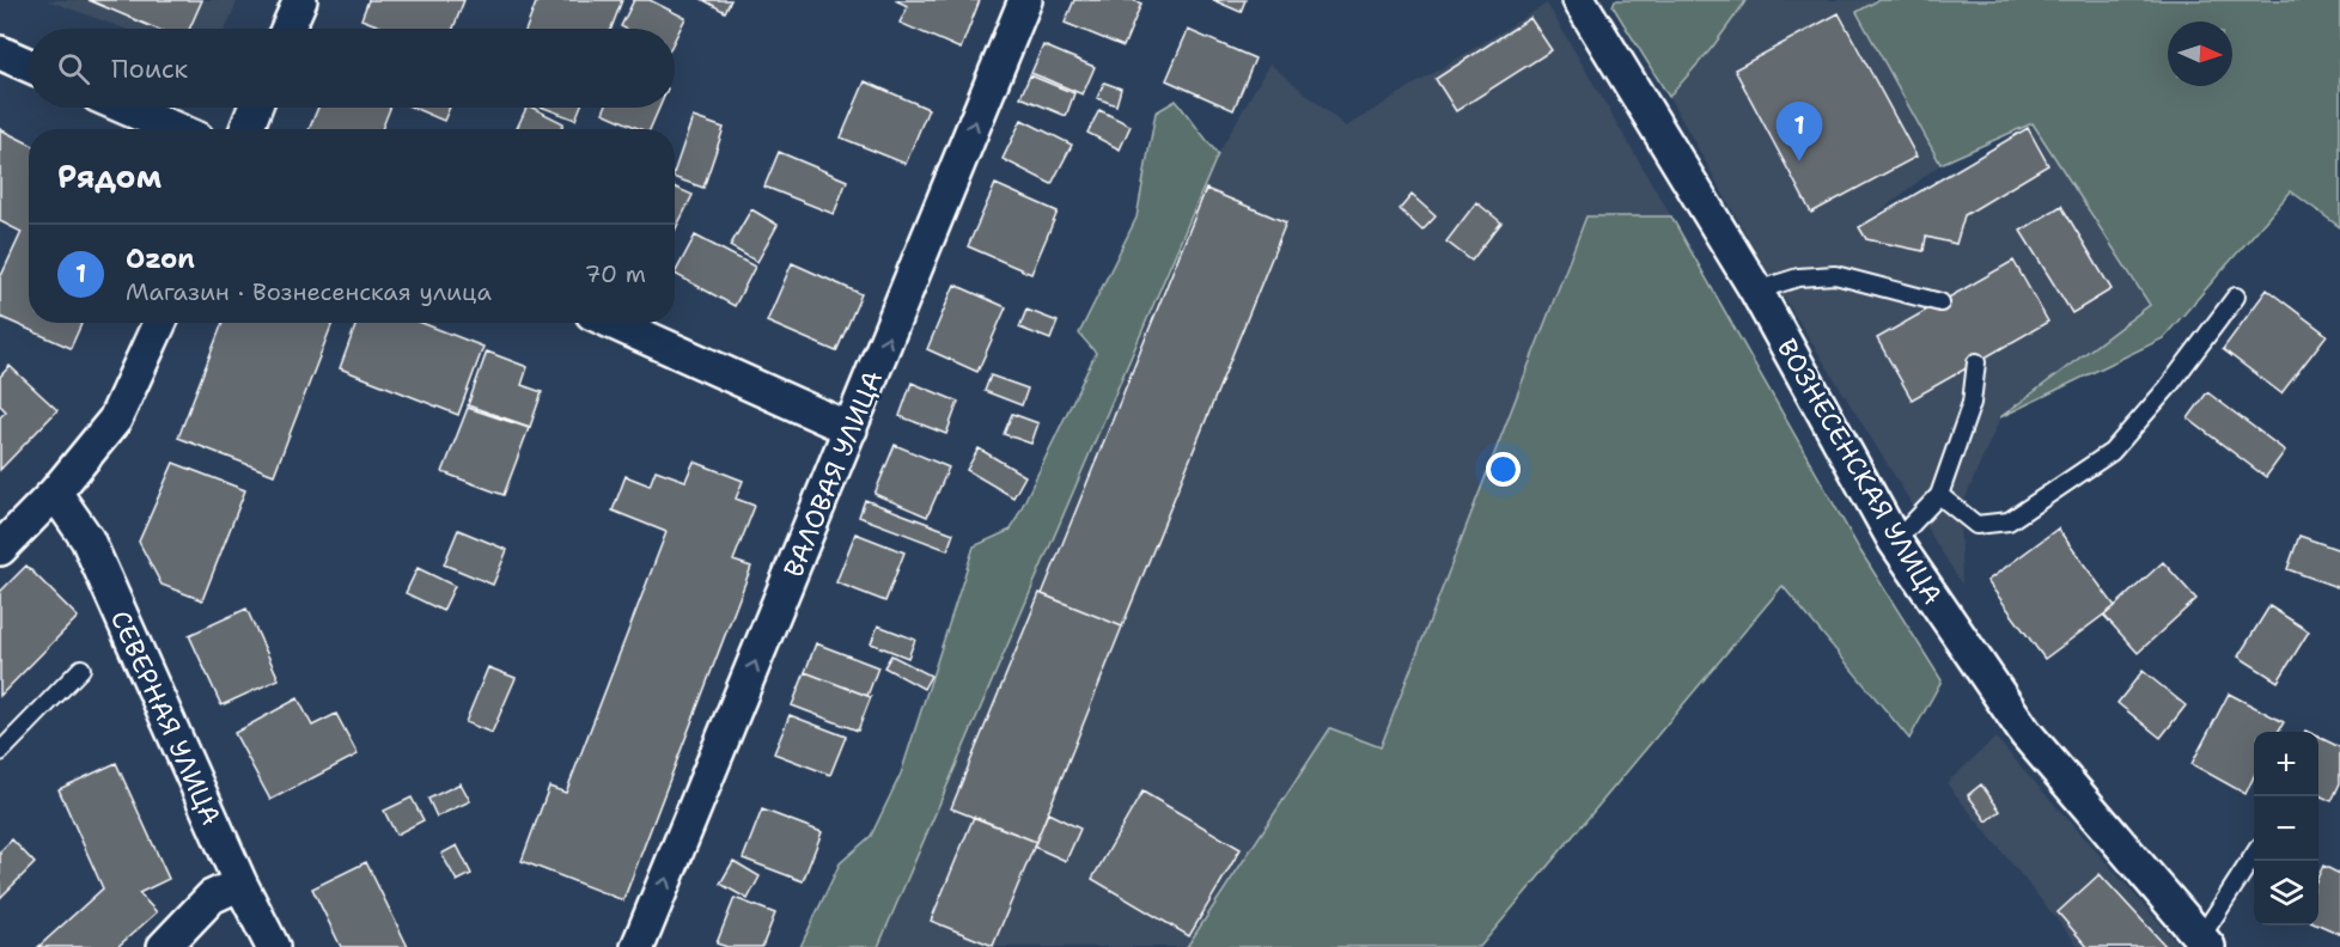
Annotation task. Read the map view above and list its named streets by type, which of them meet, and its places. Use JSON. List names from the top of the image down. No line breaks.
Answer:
{"streets":{"street":["ВОЗНЕСЕНСКАЯ УЛИЦА","ВАЛОВАЯ УЛИЦА","СЕВЕРНАЯ УЛИЦА"]},"one_way":["ВАЛОВАЯ УЛИЦА"],"north":"right","page":{"search":"Поиск","pins":"1","heading":"Рядом","list":[{"mark":"1","name":"Ozon","note":"Магазин · Вознесенская улица","value":"70 m"}],"map_buttons":["+","−"]}}
